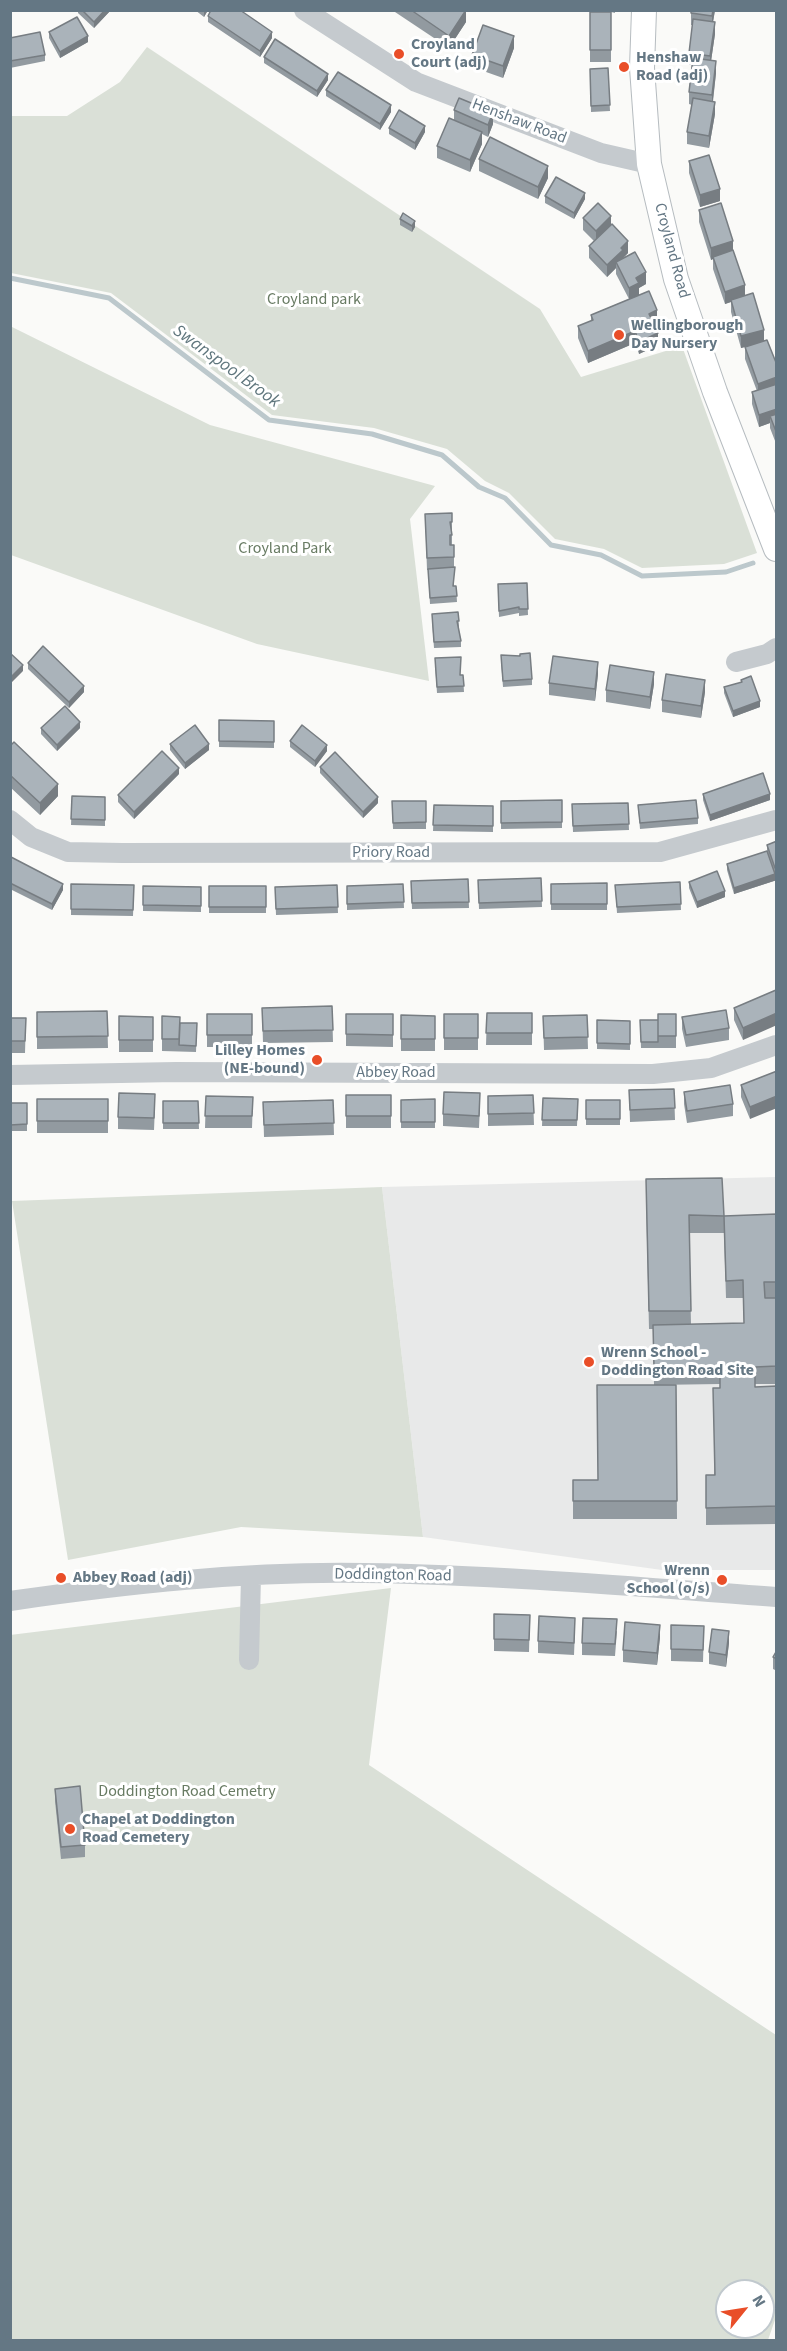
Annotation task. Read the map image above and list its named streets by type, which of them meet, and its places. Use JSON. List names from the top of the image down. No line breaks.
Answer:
{"streets":{"main road":["Croyland Road"],"street":["Henshaw Road","Priory Road","Abbey Road","Doddington Road"]},"crossings":[["Henshaw Road","Croyland Road"]],"water":["Swanspool Brook"],"parks":["Croyland park","Croyland Park","Doddington Road Cemetry"],"places":["Croyland Court (adj)","Henshaw Road (adj)","Wellingborough Day Nursery","Lilley Homes (NE-bound)","Wrenn School - Doddington Road Site","Abbey Road (adj)","Wrenn School (o/s)","Chapel at Doddington Road Cemetery"],"north":"top right"}
